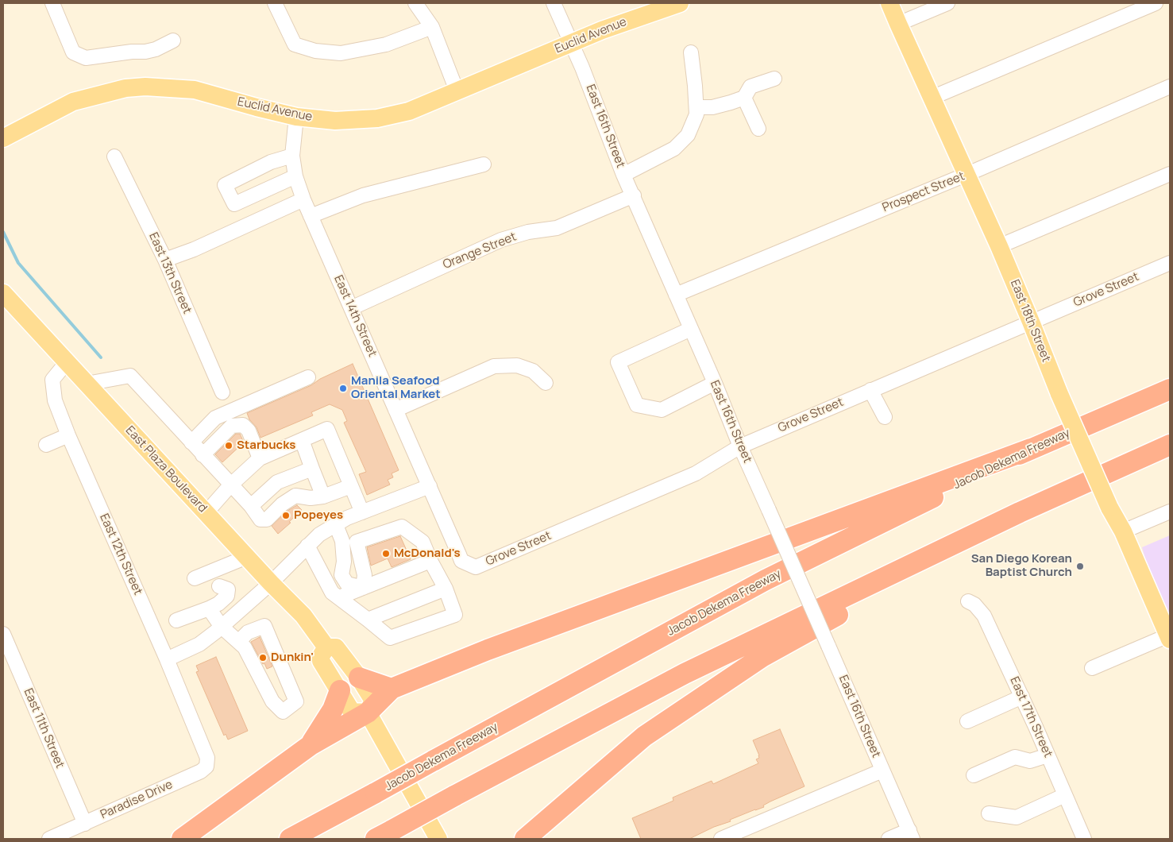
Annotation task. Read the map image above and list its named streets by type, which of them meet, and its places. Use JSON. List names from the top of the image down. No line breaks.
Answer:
{"streets":{"highway":["Jacob Dekema Freeway"],"main road":["Euclid Avenue","East 18th Street","East Plaza Boulevard"],"street":["East 16th Street","Prospect Street","Orange Street","East 13th Street","Grove Street","East 14th Street","East 12th Street","East 17th Street","East 11th Street","Paradise Drive"]},"crossings":[["Euclid Avenue","East 16th Street"],["Euclid Avenue","East 14th Street"],["East 16th Street","Prospect Street"],["East 16th Street","Orange Street"],["East 16th Street","Grove Street"],["Prospect Street","East 18th Street"],["Orange Street","East 14th Street"],["Grove Street","East 14th Street"],["Grove Street","East 18th Street"],["East Plaza Boulevard","East 12th Street"],["East 12th Street","Paradise Drive"],["East 11th Street","Paradise Drive"]],"places":["Manila Seafood Oriental Market","Starbucks","Popeyes","McDonald's","San Diego Korean Baptist Church","Dunkin'"]}
